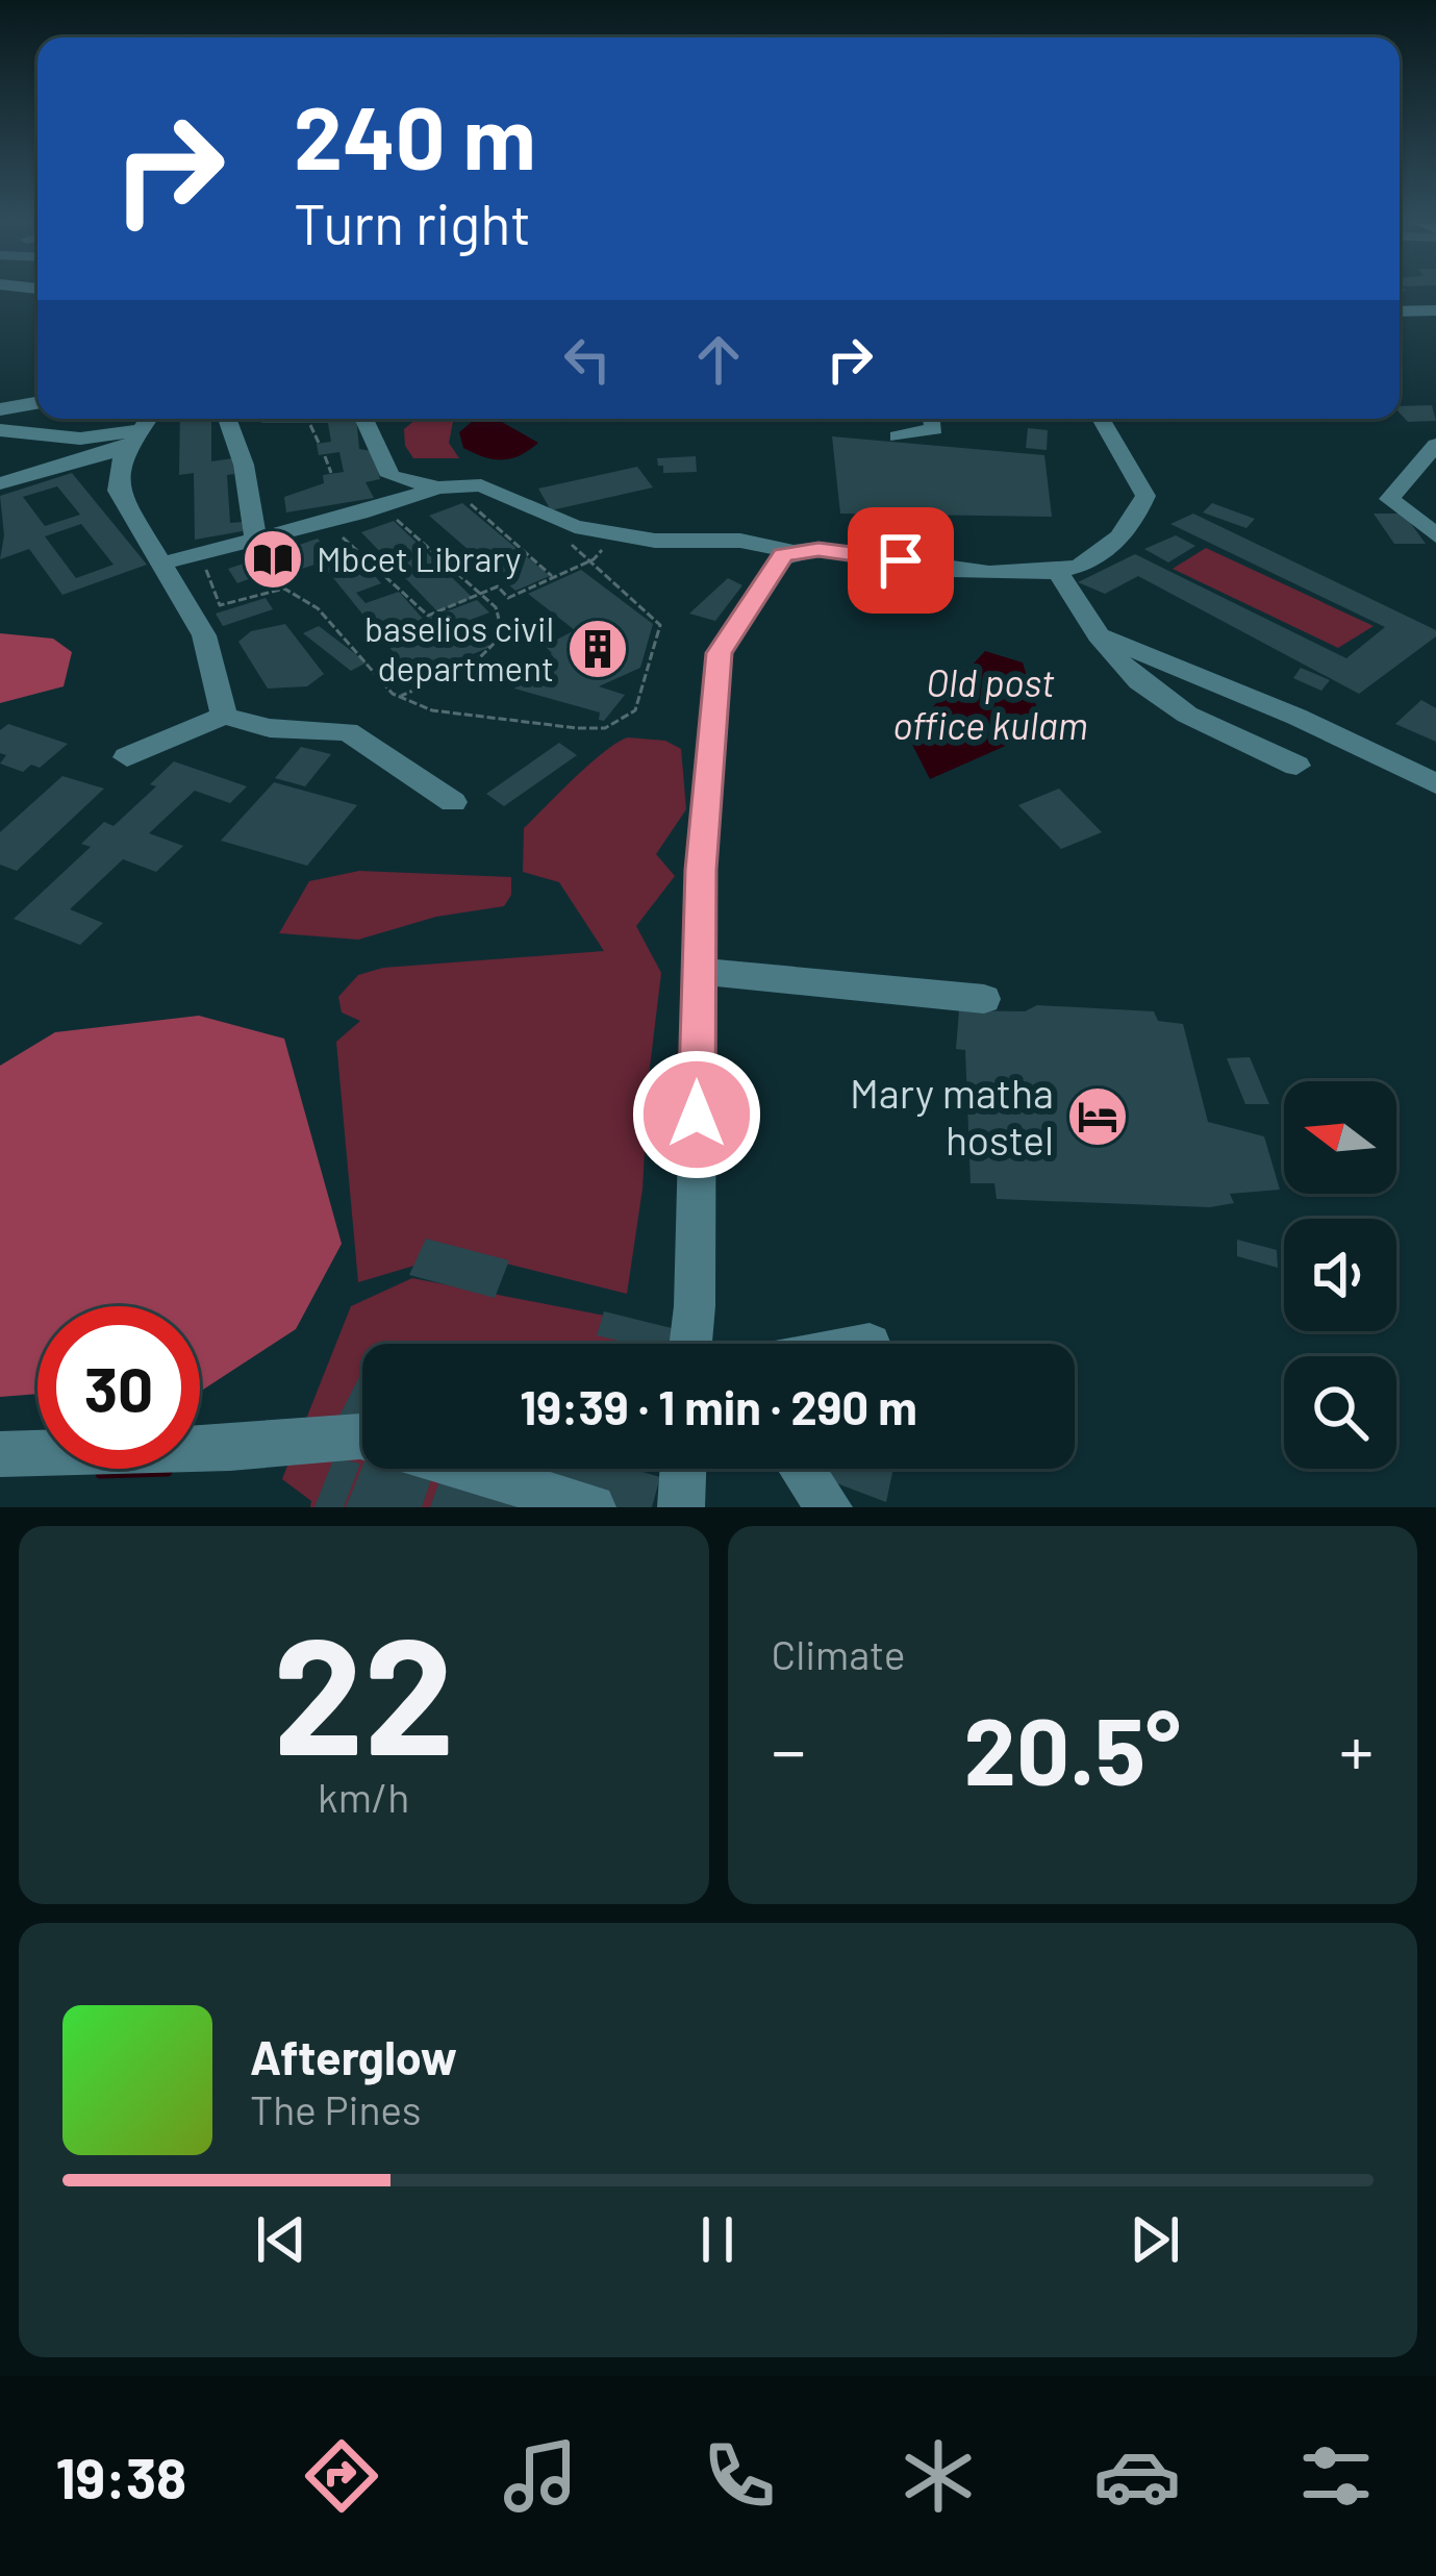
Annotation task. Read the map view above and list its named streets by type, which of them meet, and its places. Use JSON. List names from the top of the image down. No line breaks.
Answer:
{"water":["Old post office kulam"],"places":{"library":["Mbcet Library"],"building":["baselios civil department"],"hotel":["Mary matha hostel"]},"north":"left","page":{"turn":["240 m","Turn right"],"limit":"30","trip":"19:39 · 1 min · 290 m","tile":[["22","km/h"],"Climate"],"heat":["−","20.5°","+"],"song":["Afterglow","The Pines"],"tabs":"19:38"}}
